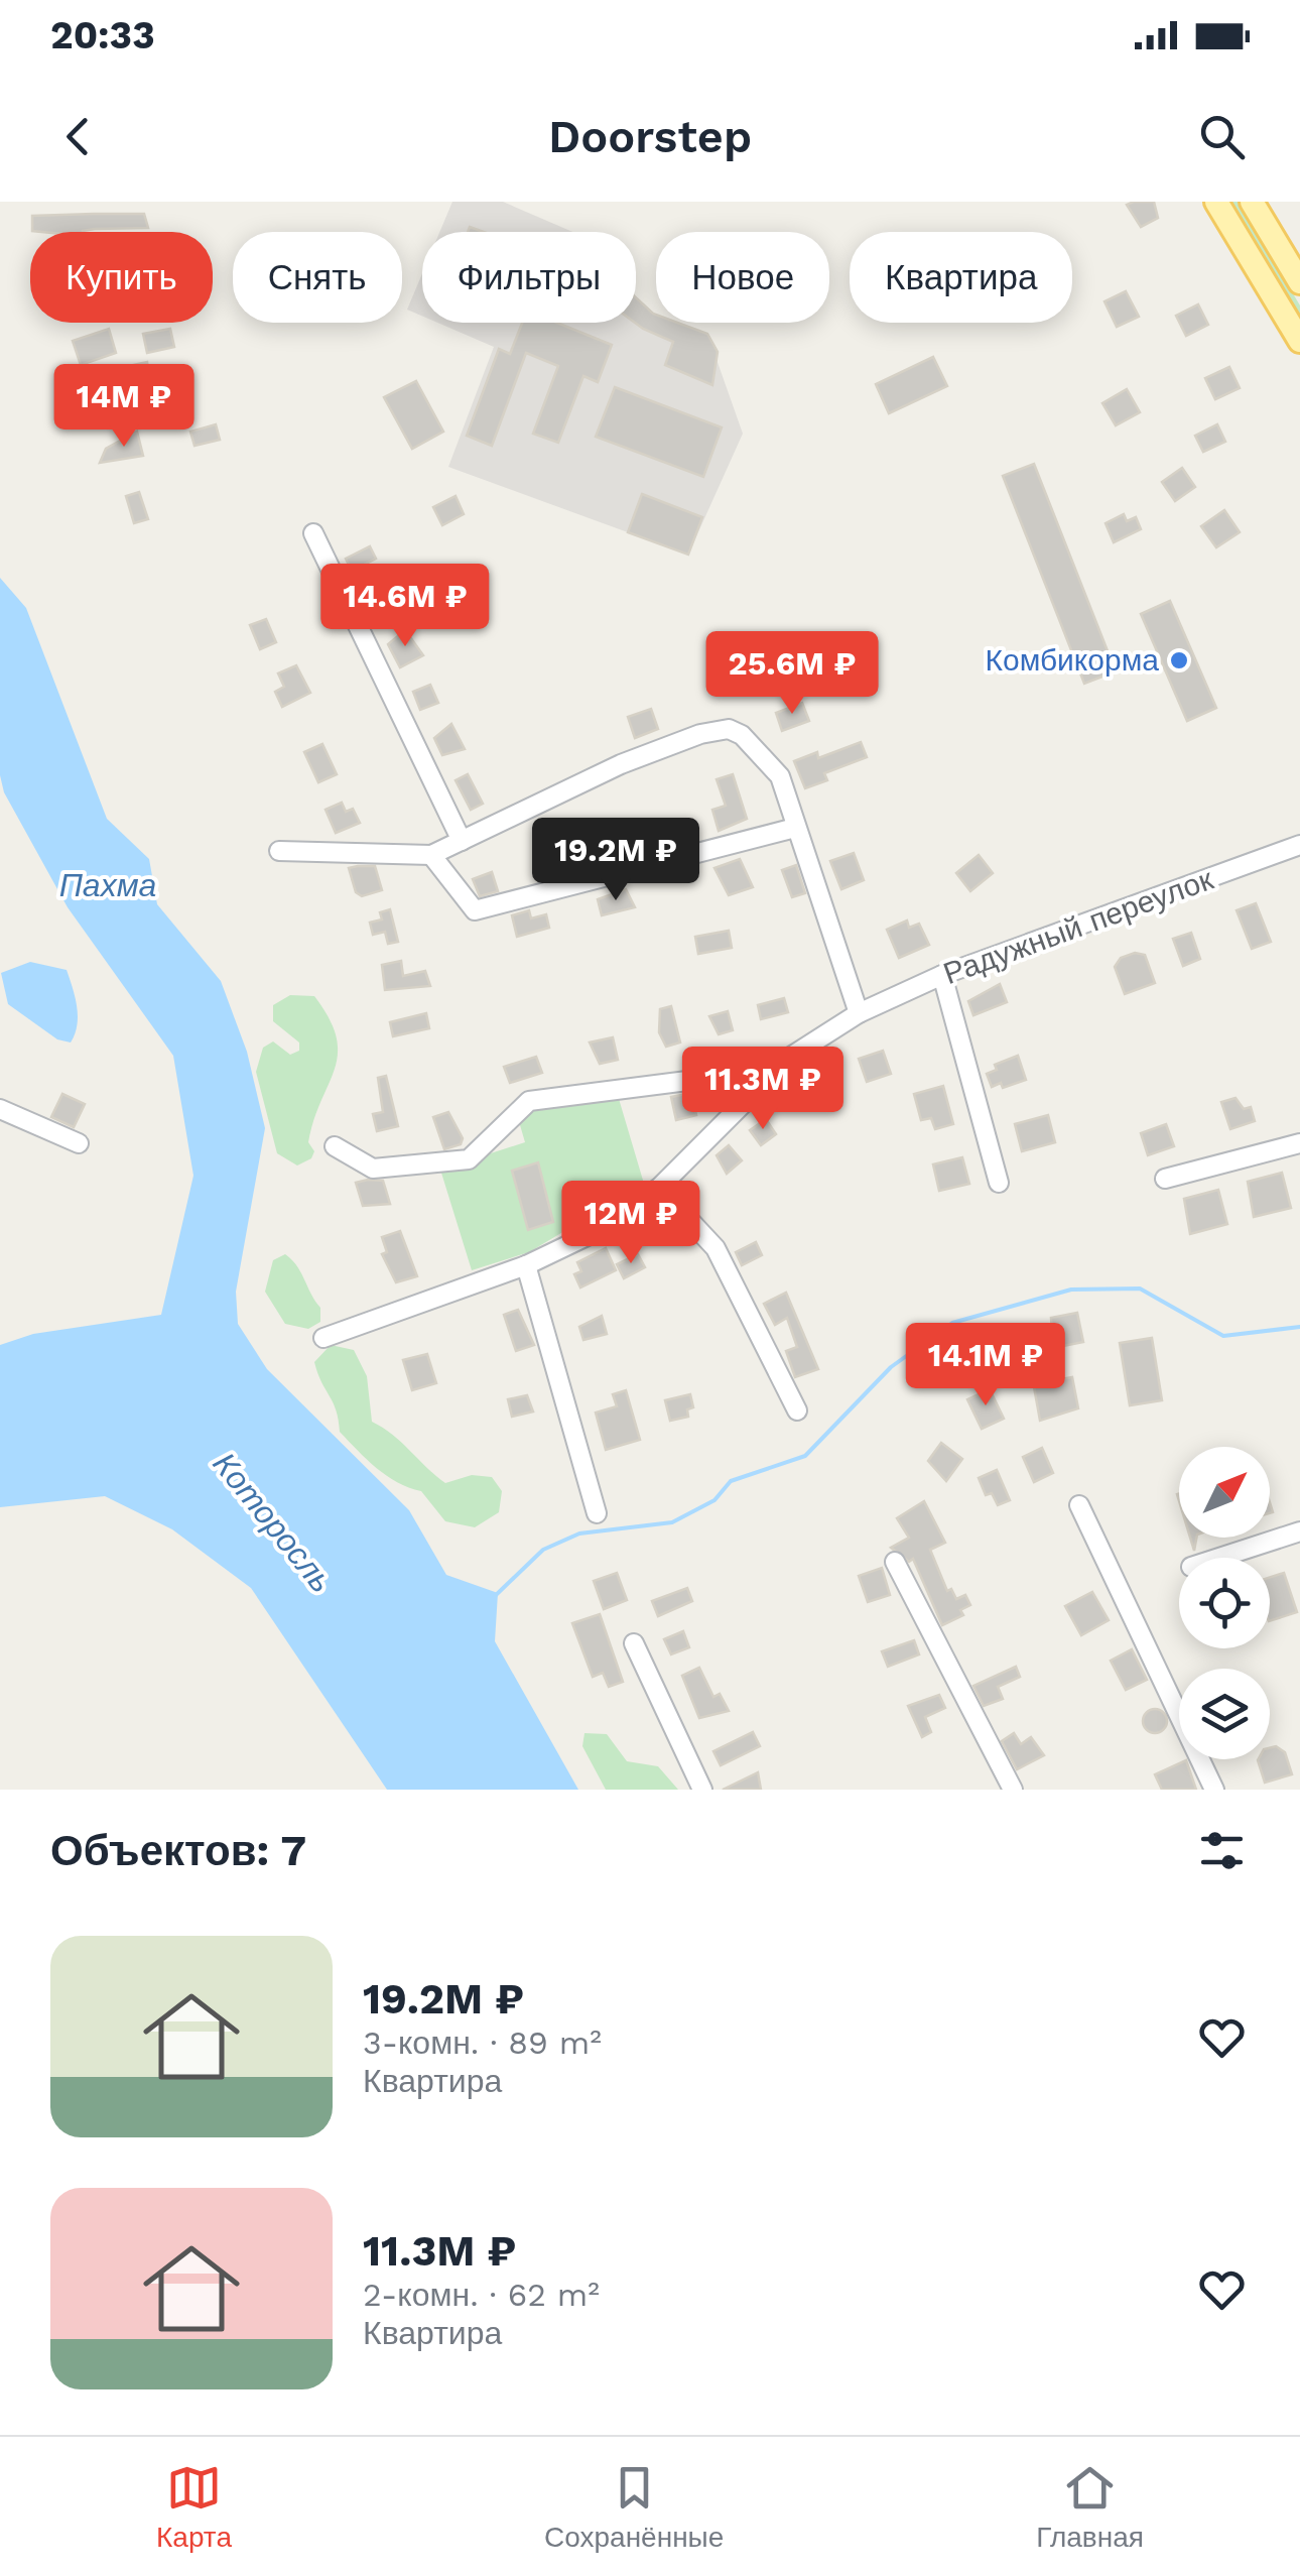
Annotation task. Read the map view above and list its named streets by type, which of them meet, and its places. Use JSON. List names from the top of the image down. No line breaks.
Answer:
{"streets":{"street":["Радужный переулок"]},"water":["Пахма","Которосль"],"places":["Комбикорма"],"north":"top right","page":{"status":"20:33","header":"Doorstep","chip":["Купить","Снять","Фильтры","Новое","Квартира"],"price":["14M ₽","14.6M ₽","25.6M ₽","19.2M ₽","11.3M ₽","12M ₽","14.1M ₽"],"heading":"Объектов: 7","list":[{"name":"19.2M ₽","note":"3-комн. · 89 m² · Квартира"},{"name":"11.3M ₽","note":"2-комн. · 62 m² · Квартира"}],"tabs":["Карта","Сохранённые","Главная"]}}
